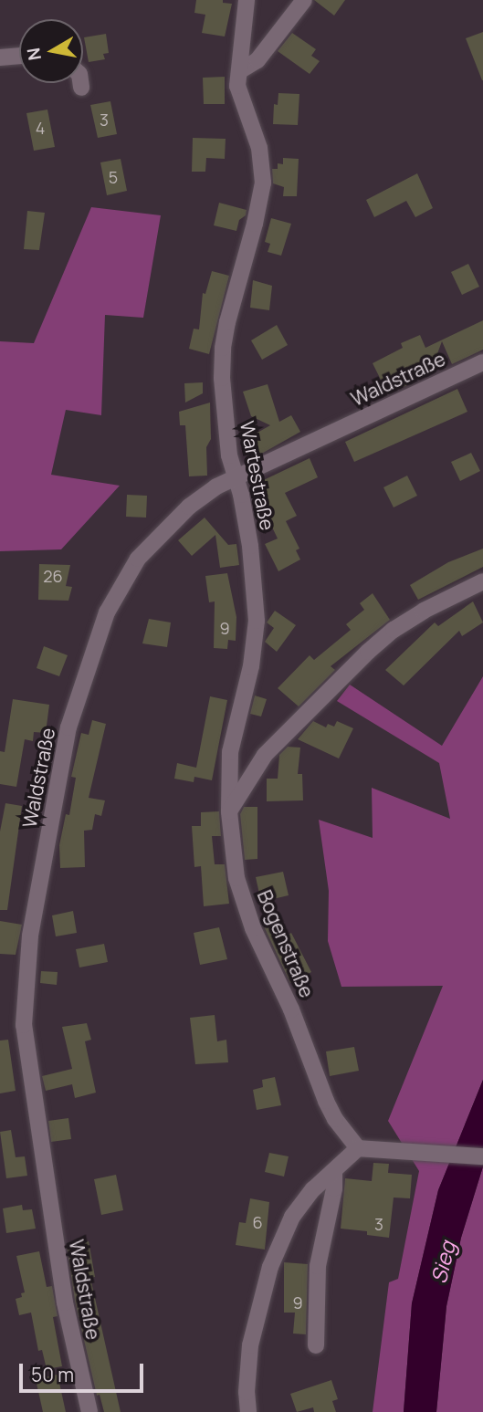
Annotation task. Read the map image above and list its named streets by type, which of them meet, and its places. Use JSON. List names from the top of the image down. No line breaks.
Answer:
{"streets":{"street":["Waldstraße","Wartestraße","Bogenstraße"]},"crossings":[["Waldstraße","Wartestraße"],["Wartestraße","Bogenstraße"]],"water":["Sieg"],"house_numbers":["3","4","5","26","9","6","3","9"],"scale_bar":"50 m","north":"left"}
